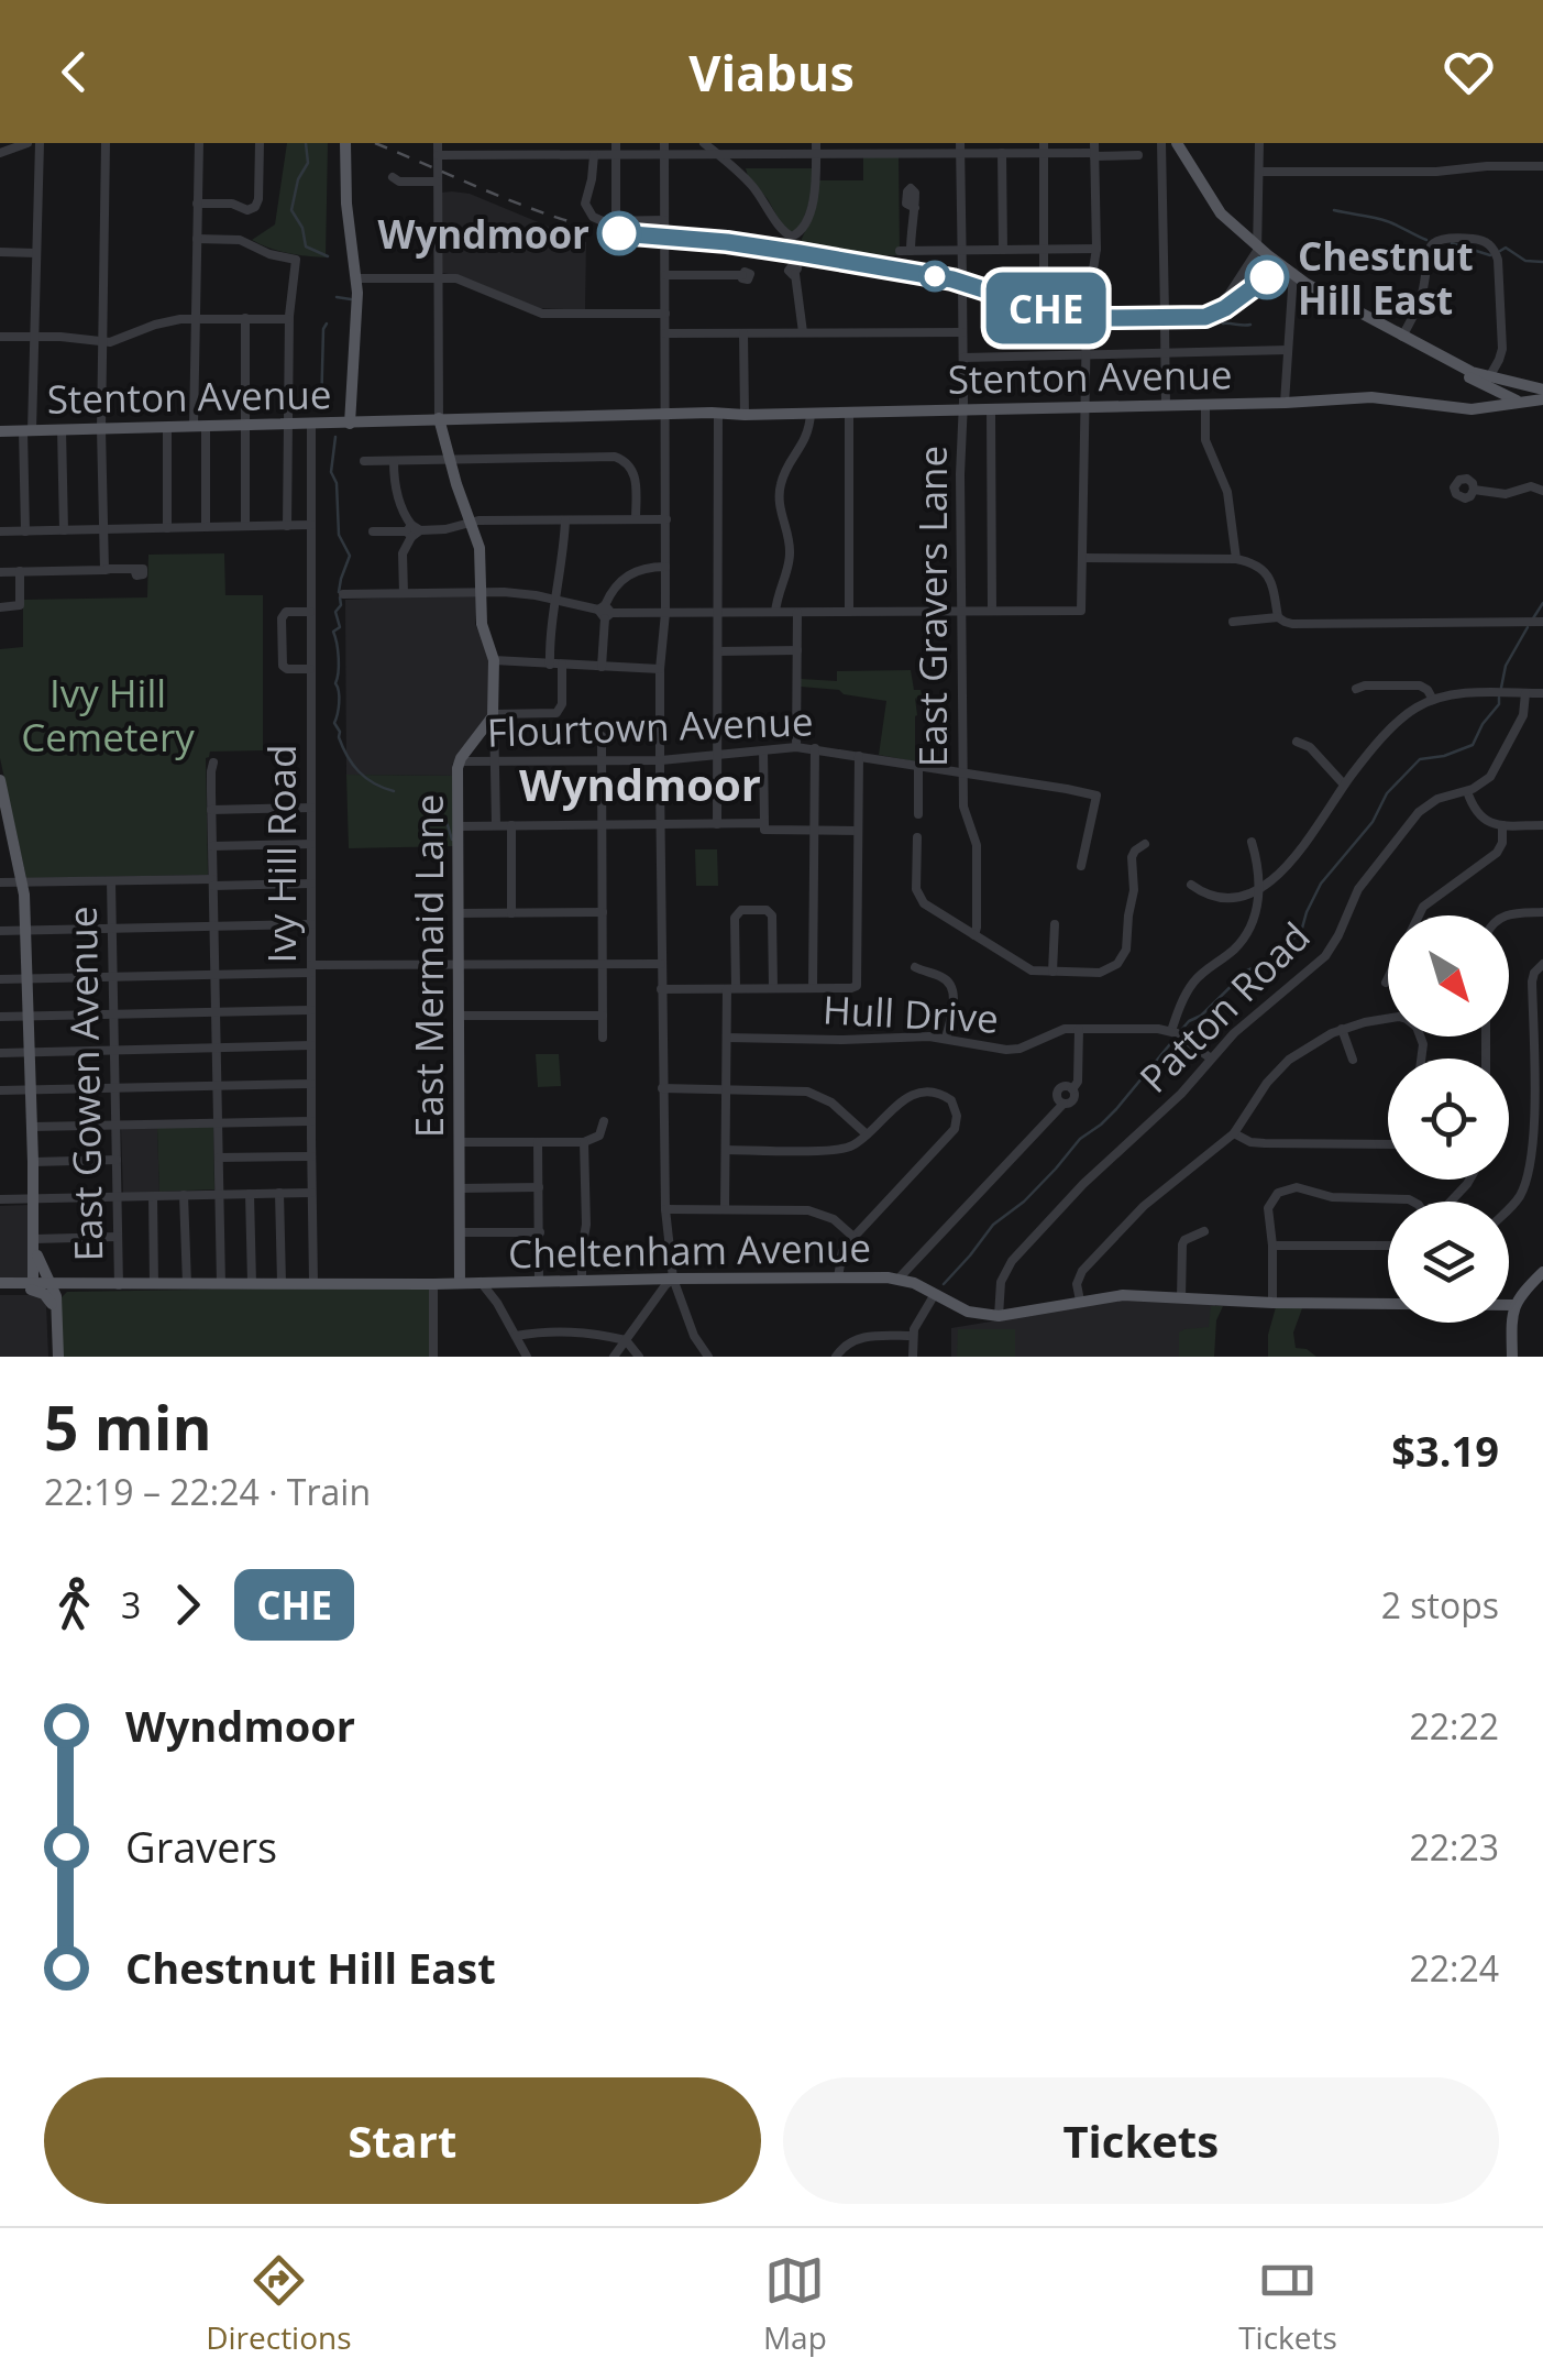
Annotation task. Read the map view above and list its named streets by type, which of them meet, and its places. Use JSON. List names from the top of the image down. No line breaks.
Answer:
{"streets":{"main road":["Stenton Avenue","East Mermaid Lane","Cheltenham Avenue"],"street":["East Gravers Lane","Flourtown Avenue","Ivy Hill Road","Patton Road","Hull Drive","East Gowen Avenue"]},"crossings":[["Stenton Avenue","East Gravers Lane"],["Stenton Avenue","Ivy Hill Road"],["East Gravers Lane","Flourtown Avenue"],["Flourtown Avenue","East Mermaid Lane"],["Ivy Hill Road","Cheltenham Avenue"],["East Mermaid Lane","Cheltenham Avenue"],["Patton Road","Cheltenham Avenue"],["East Gowen Avenue","Cheltenham Avenue"]],"districts":["Wyndmoor"],"parks":["Ivy Hill Cemetery"],"places":["Wyndmoor","Chestnut Hill East"],"north":"bottom right","page":{"header":"Viabus","on_map":"CHE","heading":["5 min","22:19 – 22:24 · Train","$3.19"],"legs":["3","CHE","2 stops"],"list":[{"name":"Wyndmoor","value":"22:22"},{"name":"Gravers","value":"22:23"},{"name":"Chestnut Hill East","value":"22:24"}],"buttons":["Start","Tickets"],"tabs":["Directions","Map","Tickets"]}}
